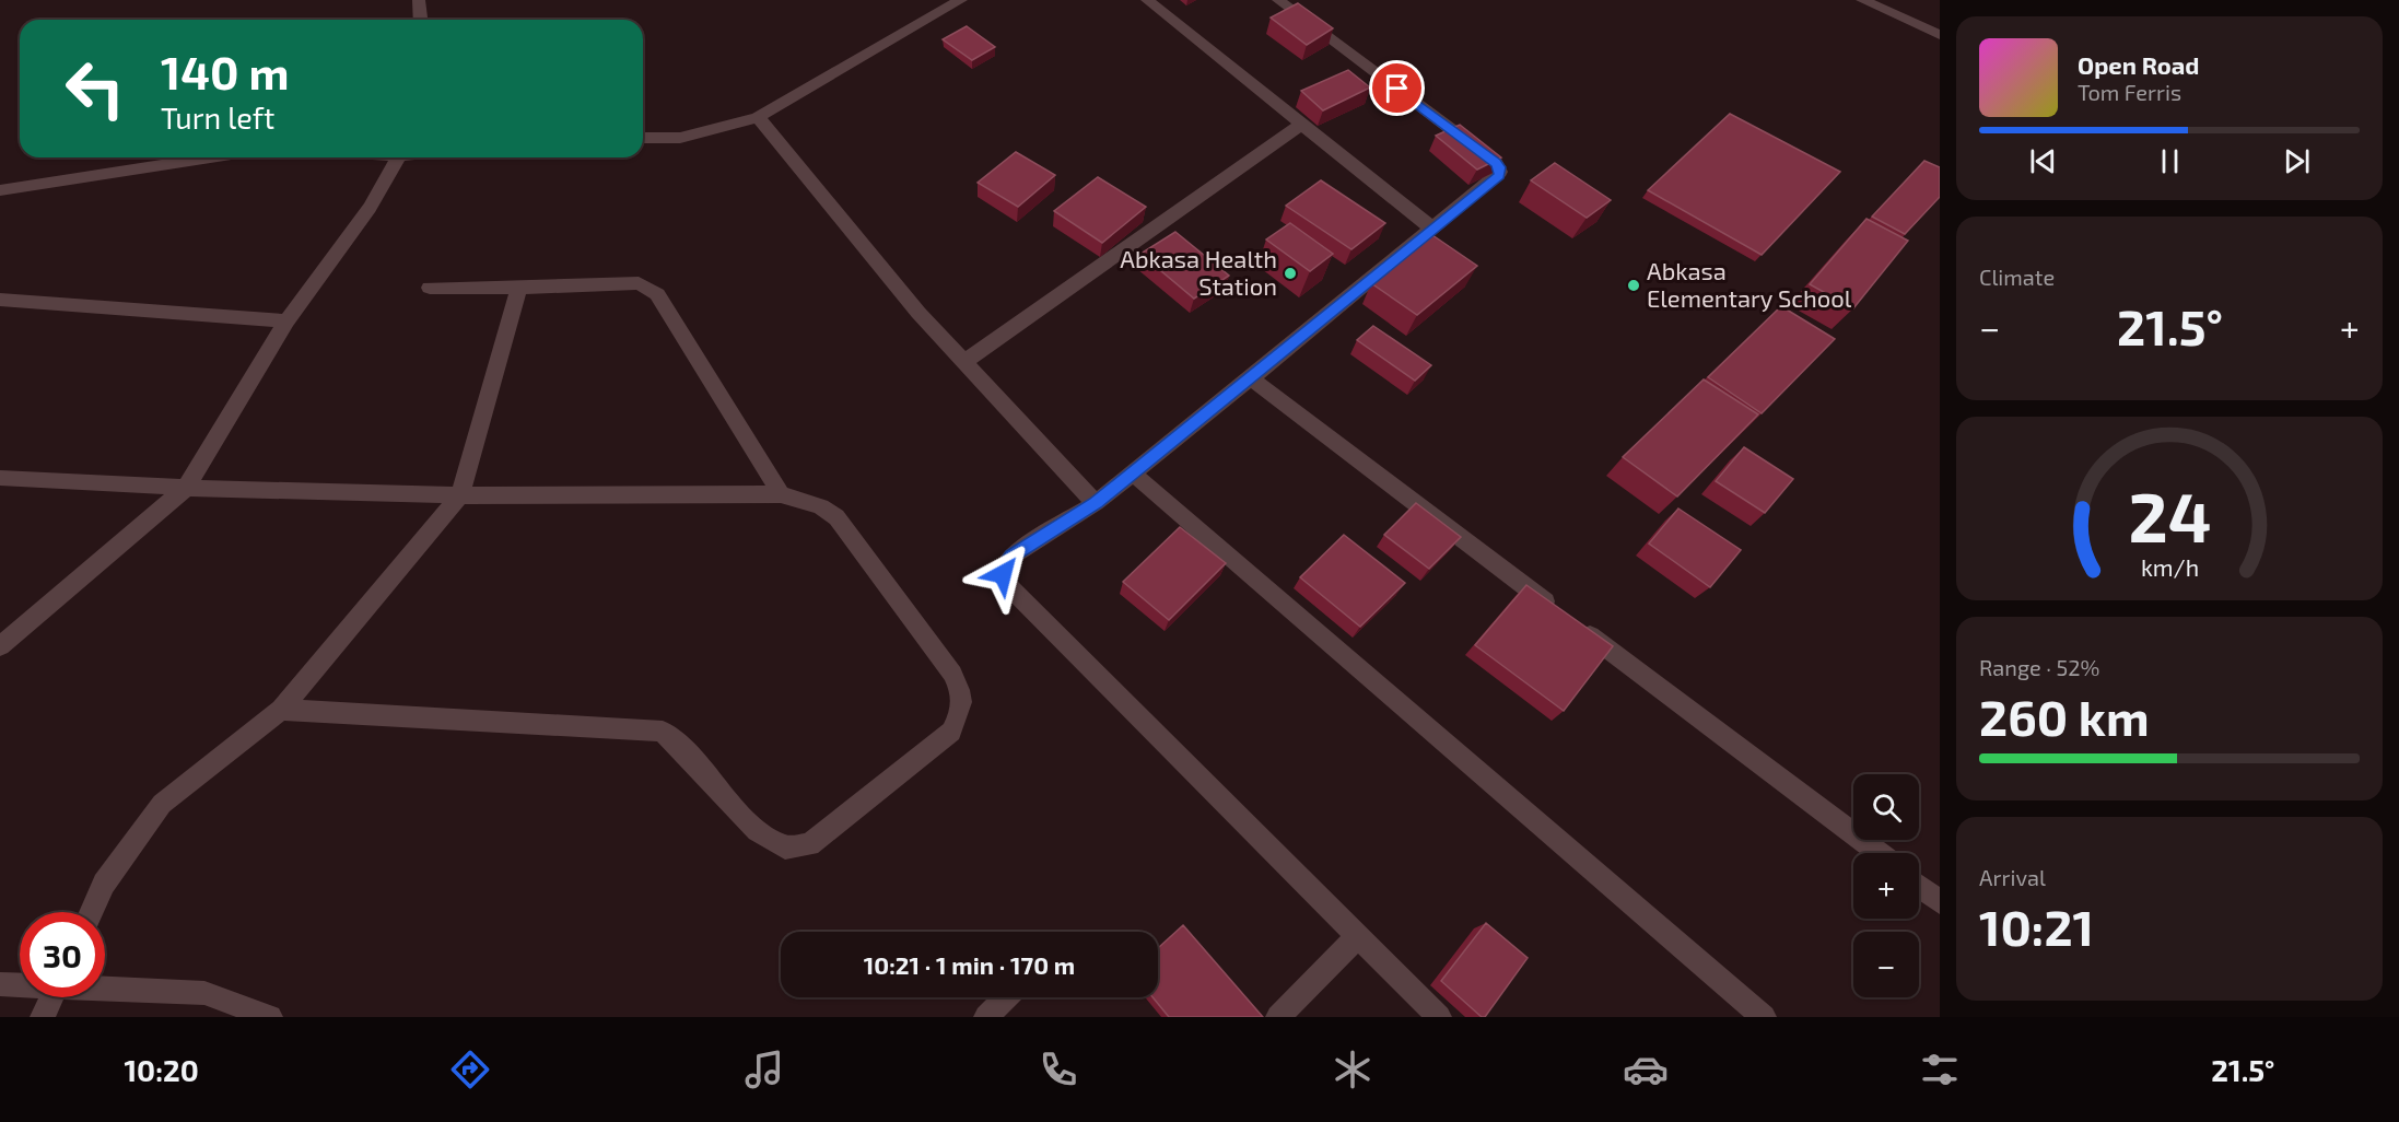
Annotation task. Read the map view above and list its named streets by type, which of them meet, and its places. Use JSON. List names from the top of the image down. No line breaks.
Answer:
{"places":["Abkasa Health Station","Abkasa Elementary School"],"page":{"turn":["140 m","Turn left"],"song":["Open Road","Tom Ferris"],"tile":["Climate",["Range · 52%","260 km"],["Arrival","10:21"]],"heat":["−","21.5°","+"],"map_buttons":["+","−"],"limit":"30","trip":"10:21 · 1 min · 170 m","tabs":["10:20","21.5°"],"gauge":["24","km/h"]}}
